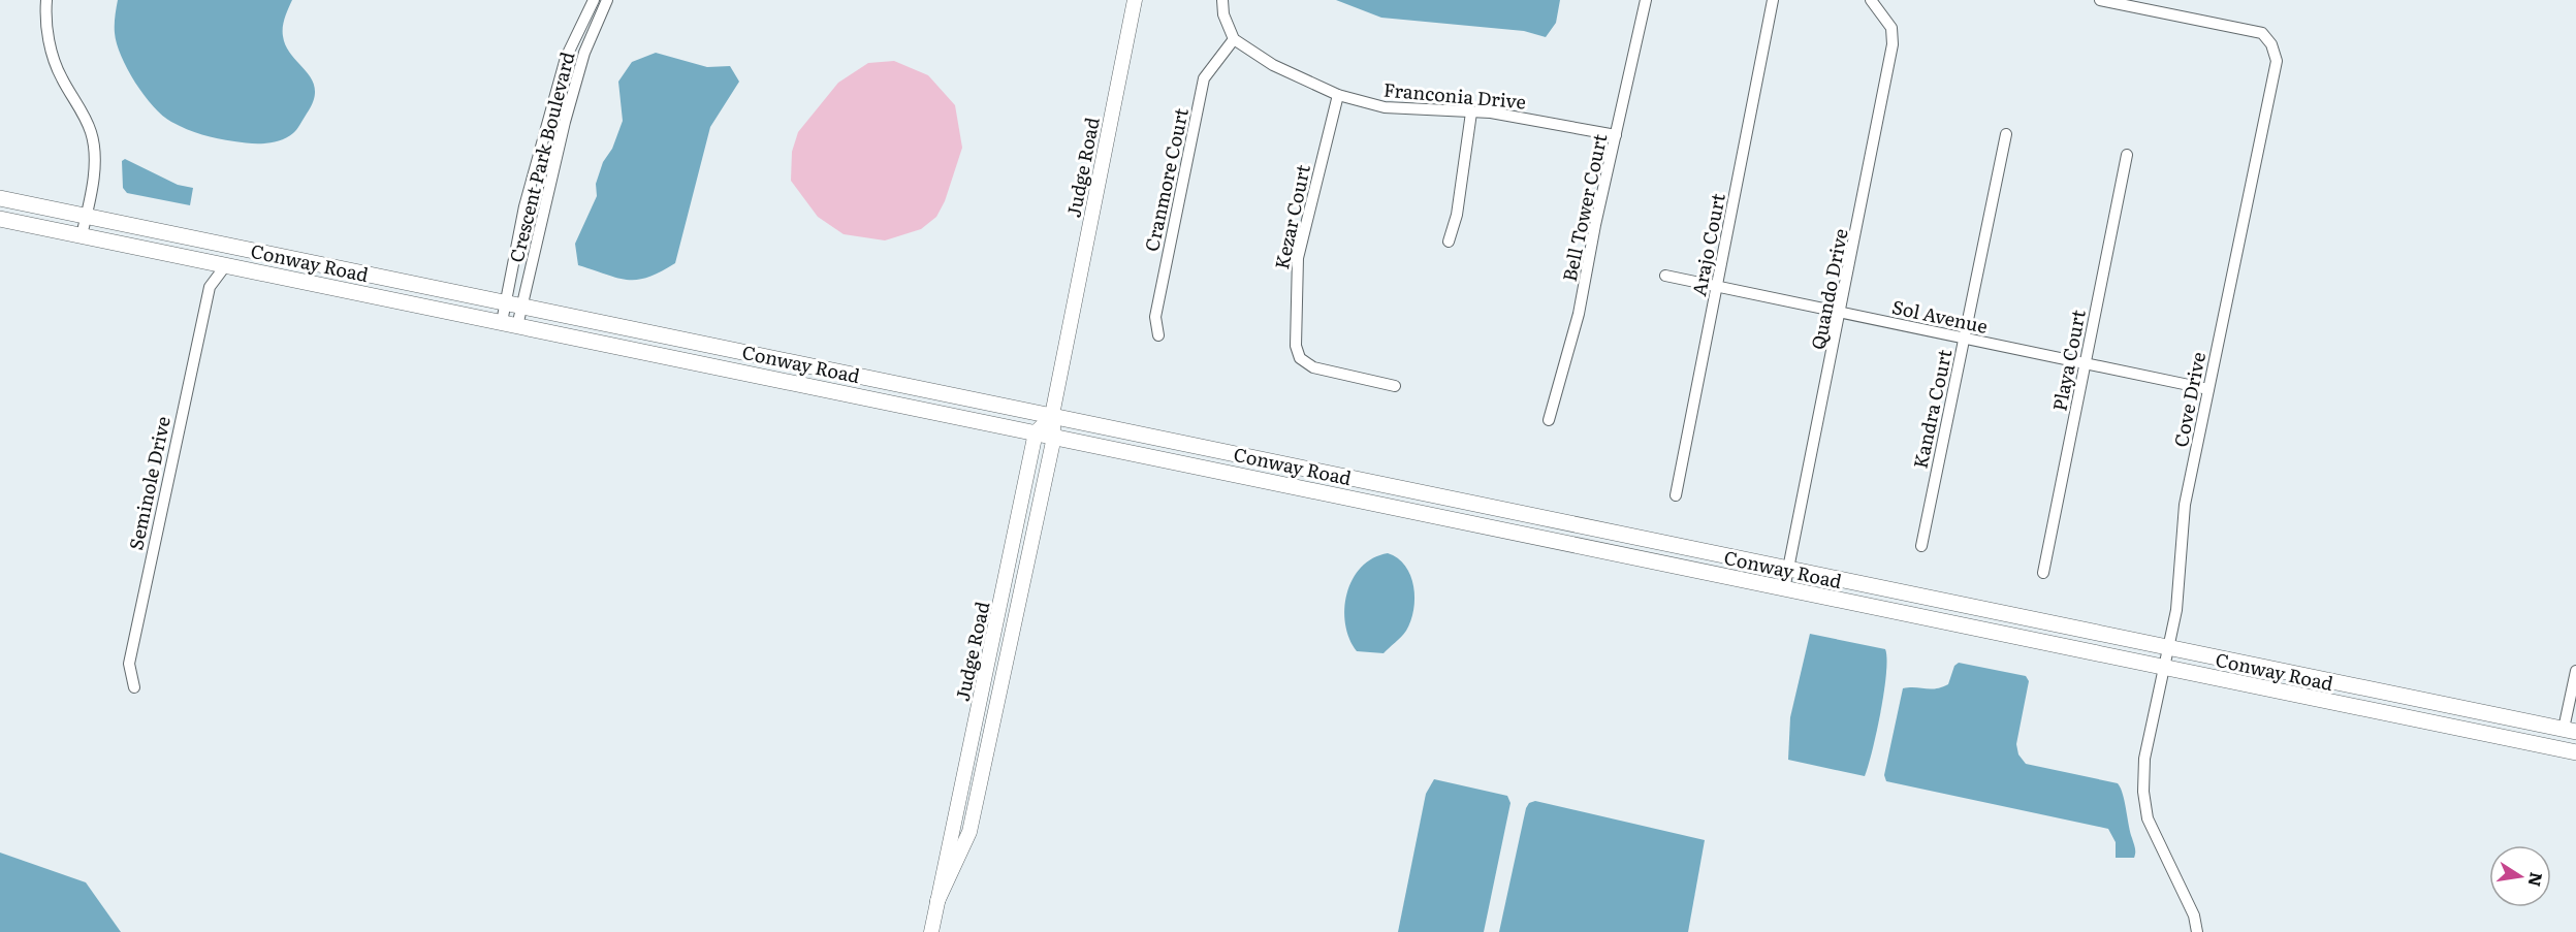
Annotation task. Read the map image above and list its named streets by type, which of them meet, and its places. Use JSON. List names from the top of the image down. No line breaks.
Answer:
{"streets":{"main road":["Conway Road"],"street":["Franconia Drive","Crescent Park Boulevard","Judge Road","Cranmore Court","Bell Tower Court","Kezar Court","Arajo Court","Quando Drive","Sol Avenue","Playa Court","Cove Drive","Kandra Court","Seminole Drive"]},"crossings":[["Franconia Drive","Cranmore Court"],["Franconia Drive","Bell Tower Court"],["Franconia Drive","Kezar Court"],["Crescent Park Boulevard","Conway Road"],["Judge Road","Conway Road"],["Arajo Court","Sol Avenue"],["Conway Road","Quando Drive"],["Conway Road","Cove Drive"],["Conway Road","Seminole Drive"],["Quando Drive","Sol Avenue"],["Sol Avenue","Playa Court"],["Sol Avenue","Cove Drive"],["Sol Avenue","Kandra Court"]],"north":"right"}
